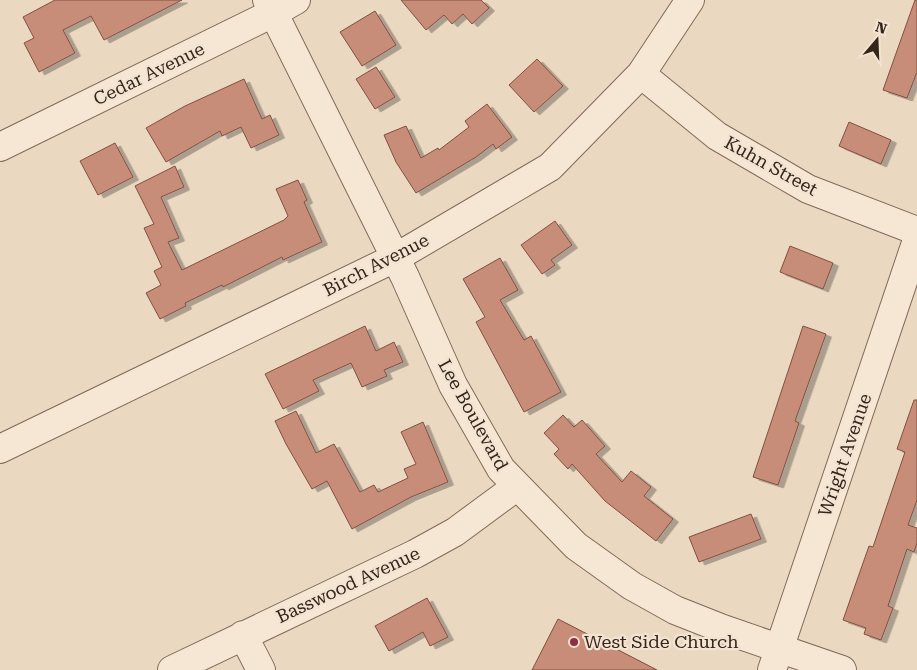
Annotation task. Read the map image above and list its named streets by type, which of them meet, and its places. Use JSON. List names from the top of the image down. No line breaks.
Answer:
{"streets":{"street":["Cedar Avenue","Kuhn Street","Birch Avenue","Lee Boulevard","Wright Avenue","Basswood Avenue"]},"crossings":[["Cedar Avenue","Lee Boulevard"],["Kuhn Street","Birch Avenue"],["Birch Avenue","Lee Boulevard"],["Lee Boulevard","Wright Avenue"],["Lee Boulevard","Basswood Avenue"]],"places":["West Side Church"],"north":"top"}
